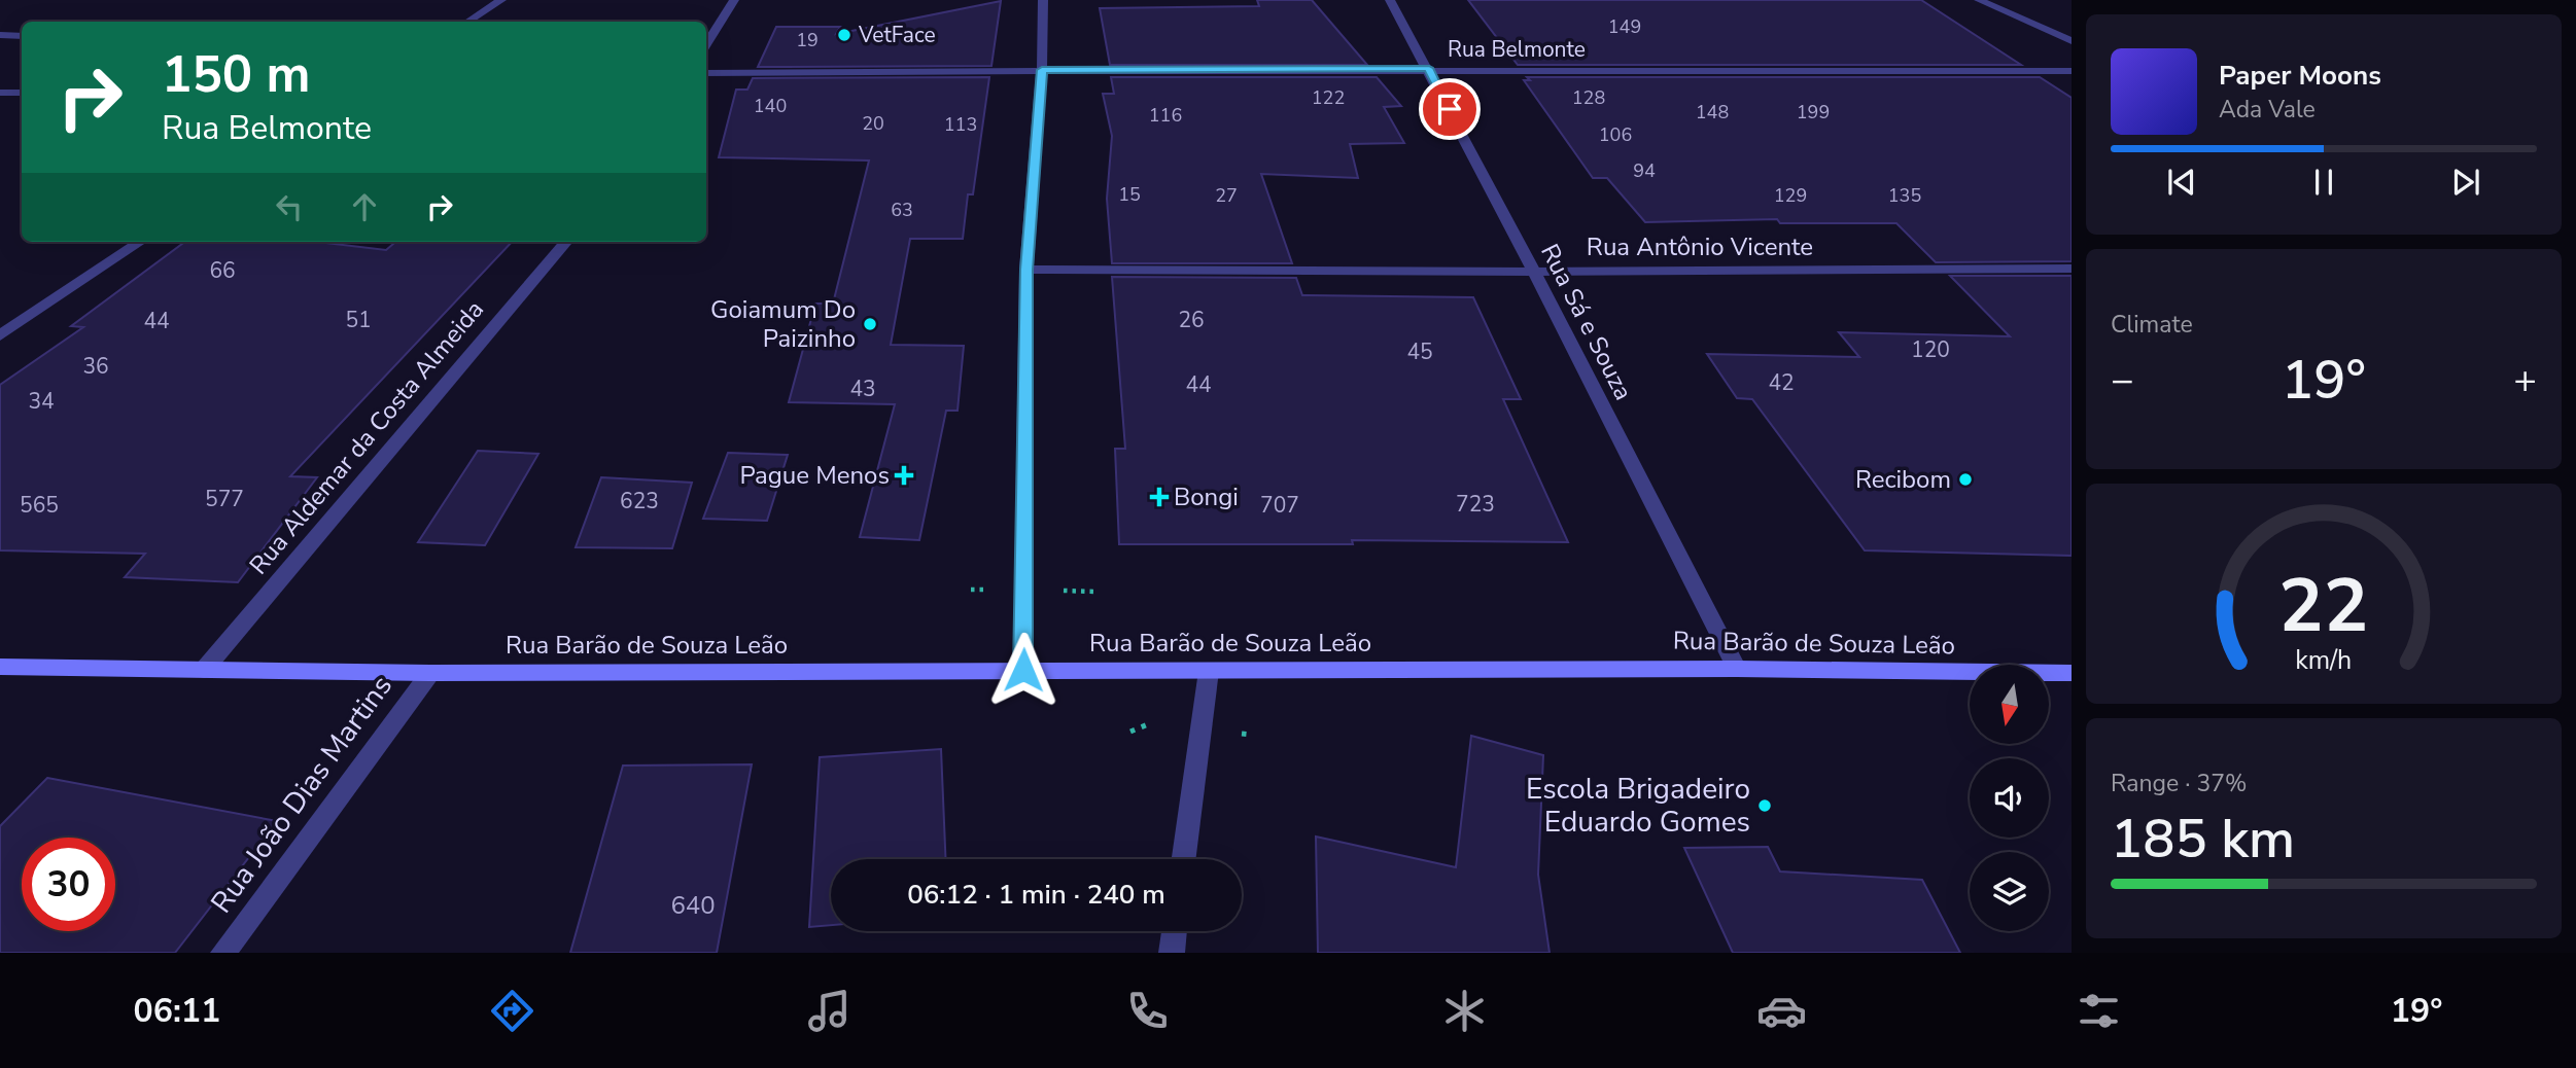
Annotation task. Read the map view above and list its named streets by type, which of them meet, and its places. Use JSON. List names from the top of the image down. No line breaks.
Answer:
{"streets":{"main road":["Rua Barão de Souza Leão"],"street":["Rua Belmonte","Rua Antônio Vicente","Rua Sá e Souza","Rua Aldemar da Costa Almeida","Rua João Dias Martins"]},"crossings":[["Rua Belmonte","Rua Sá e Souza"],["Rua Antônio Vicente","Rua Sá e Souza"],["Rua Sá e Souza","Rua Barão de Souza Leão"],["Rua Aldemar da Costa Almeida","Rua Barão de Souza Leão"],["Rua Barão de Souza Leão","Rua João Dias Martins"]],"places":{"other":["VetFace","Goiamum Do Paizinho","Recibom","Escola Brigadeiro Eduardo Gomes"],"health":["Pague Menos","Bongi"]},"house_numbers":["149","19","122","128","140","148","199","116","20","113","106","94","15","27","129","135","63","66","51","26","44","120","45","36","42","44","43","34","577","623","723","565","707","640"],"north":"bottom","page":{"turn":["150 m","Rua Belmonte"],"song":["Paper Moons","Ada Vale"],"tile":["Climate",["Range · 37%","185 km"]],"heat":["−","19°","+"],"limit":"30","trip":"06:12 · 1 min · 240 m","tabs":["06:11","19°"],"gauge":["22","km/h"]}}
